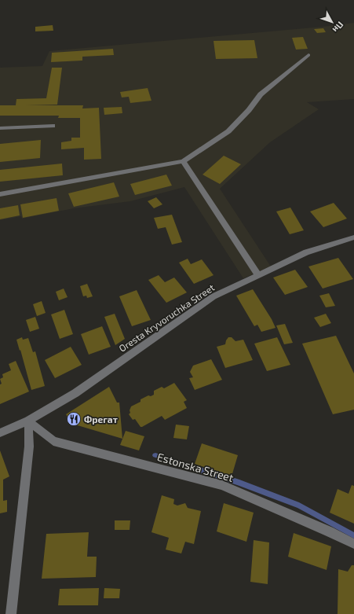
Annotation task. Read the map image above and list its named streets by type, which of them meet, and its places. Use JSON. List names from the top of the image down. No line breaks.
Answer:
{"streets":{"street":["Oresta Kryvoruchka Street","Estonska Street"]},"crossings":[["Oresta Kryvoruchka Street","Estonska Street"]],"places":{"restaurant":["Фрегат"]},"north":"bottom right"}
